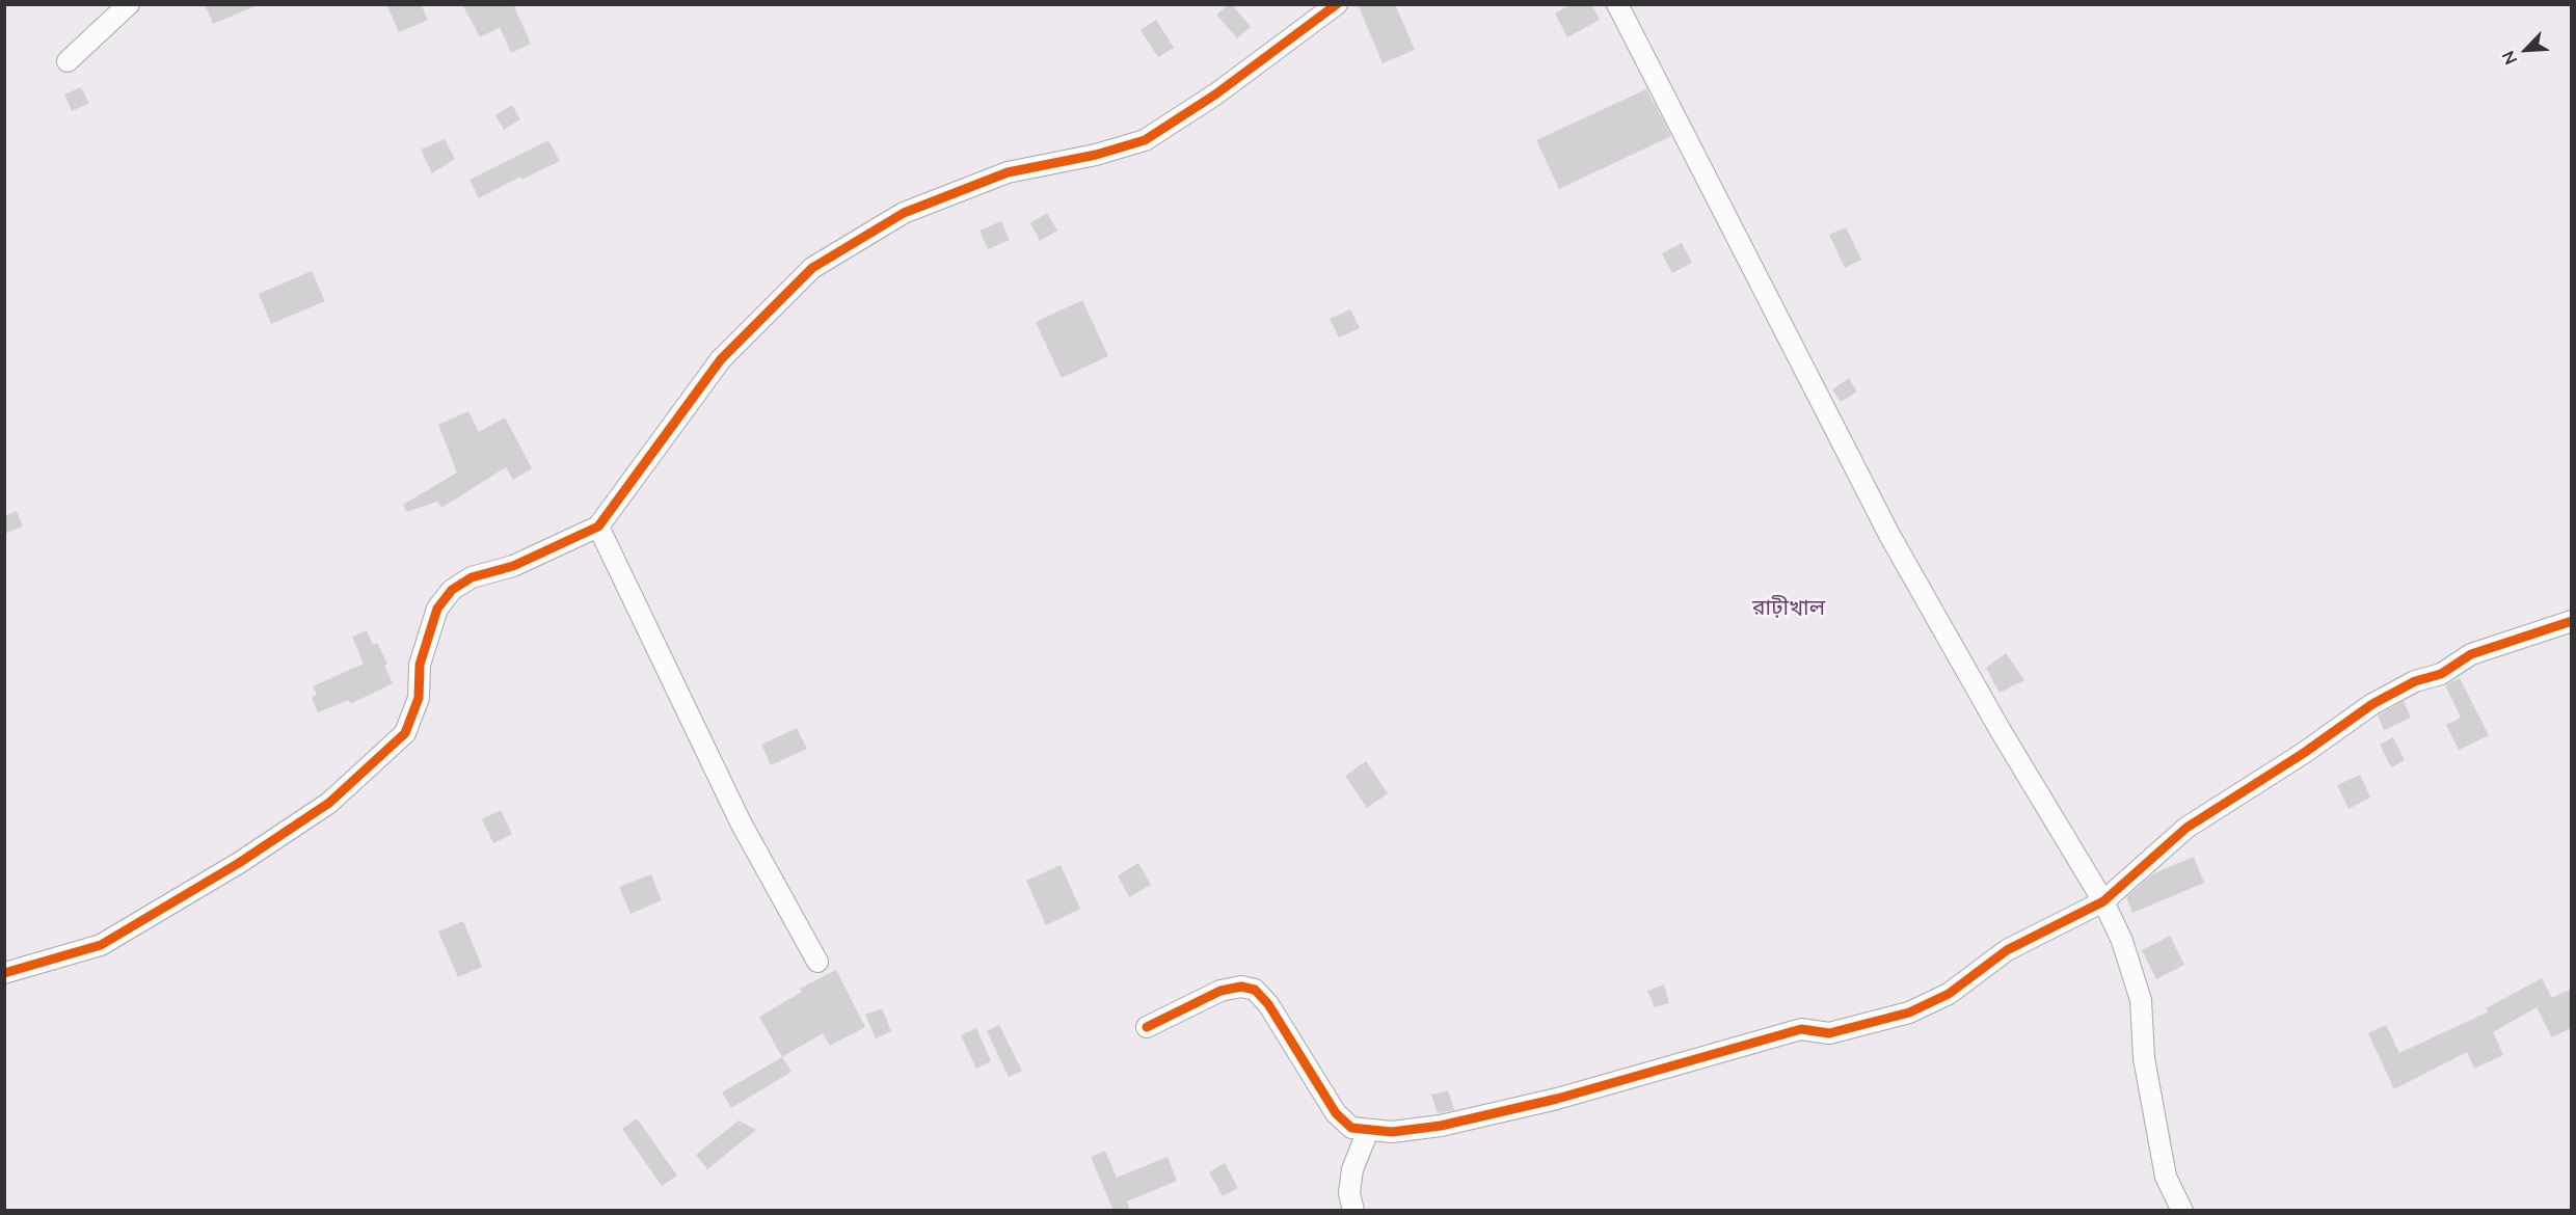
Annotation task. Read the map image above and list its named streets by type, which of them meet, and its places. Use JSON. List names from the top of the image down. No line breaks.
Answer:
{"districts":["রাঢ়ীখাল"],"north":"bottom left"}
